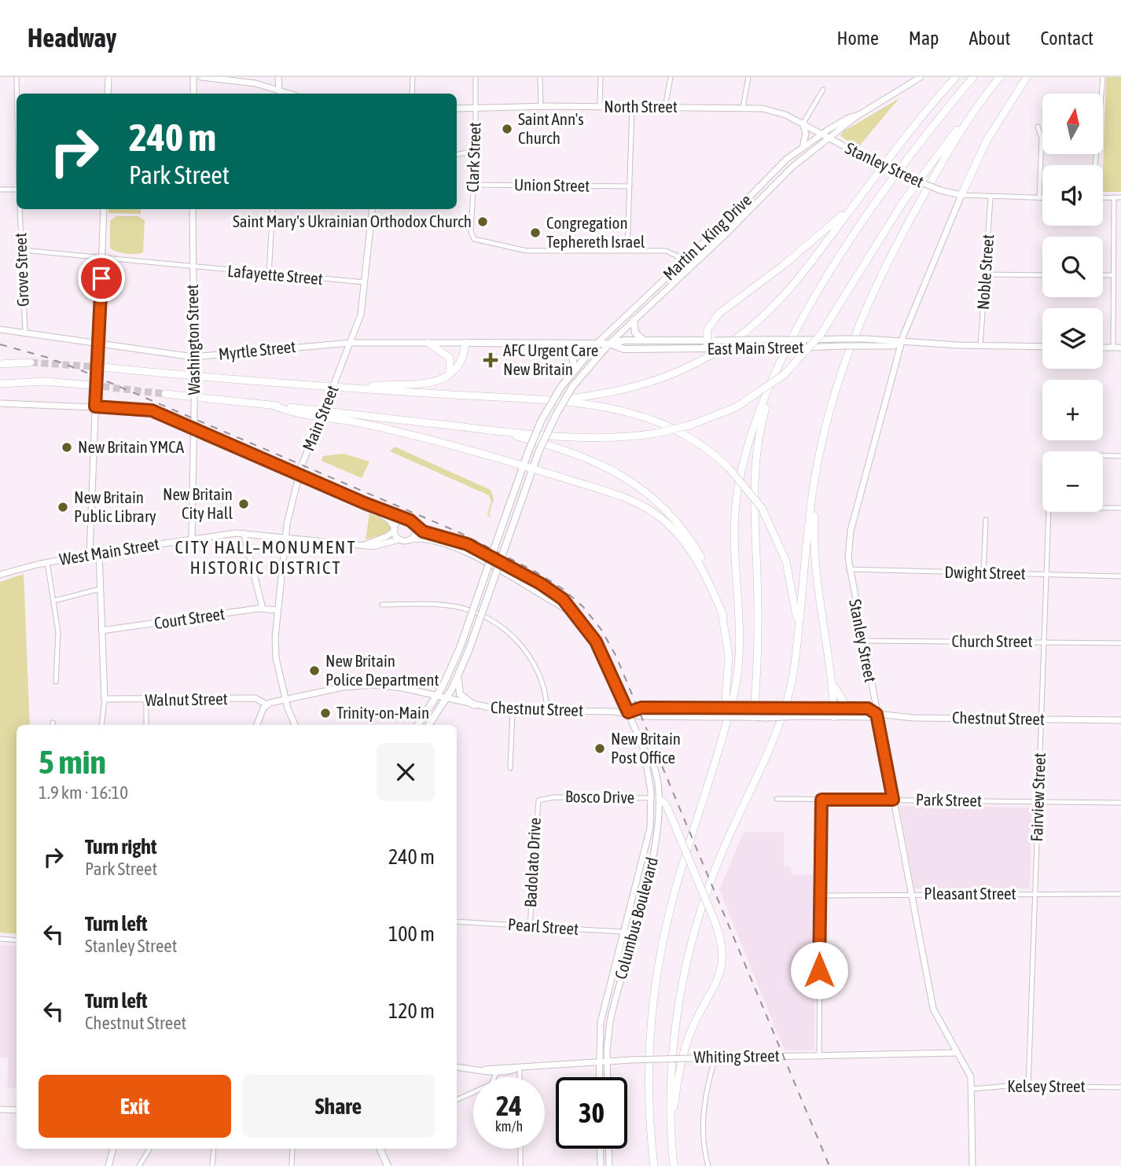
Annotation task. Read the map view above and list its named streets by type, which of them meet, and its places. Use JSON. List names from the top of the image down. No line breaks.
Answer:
{"streets":{"main road":["East Main Street"],"street":["North Street","Clark Street","Stanley Street","Union Street","Martin L. King Drive","Grove Street","Noble Street","Lafayette Street","Washington Street","Myrtle Street","Main Street","West Main Street","Dwight Street","Court Street","Church Street","Walnut Street","Chestnut Street","Bosco Drive","Fairview Street","Park Street","Badolato Drive","Pleasant Street","Columbus Boulevard","Pearl Street","Whiting Street","Kelsey Street"]},"crossings":[["North Street","Clark Street"],["North Street","Stanley Street"],["North Street","Martin L. King Drive"],["Clark Street","Union Street"],["Stanley Street","Martin L. King Drive"],["Stanley Street","East Main Street"],["Stanley Street","Dwight Street"],["Stanley Street","Church Street"],["Stanley Street","Chestnut Street"],["Stanley Street","Park Street"],["Stanley Street","Pleasant Street"],["Stanley Street","Whiting Street"],["Stanley Street","Kelsey Street"],["Martin L. King Drive","East Main Street"],["Grove Street","Lafayette Street"],["Grove Street","Myrtle Street"],["Noble Street","East Main Street"],["Lafayette Street","Washington Street"],["Lafayette Street","Main Street"],["Washington Street","Myrtle Street"],["Washington Street","West Main Street"],["East Main Street","Myrtle Street"],["East Main Street","Main Street"],["Myrtle Street","Main Street"],["Main Street","West Main Street"],["Main Street","Court Street"],["Main Street","Chestnut Street"],["West Main Street","Columbus Boulevard"],["Dwight Street","Fairview Street"],["Church Street","Fairview Street"],["Walnut Street","Chestnut Street"],["Chestnut Street","Fairview Street"],["Chestnut Street","Columbus Boulevard"],["Bosco Drive","Badolato Drive"],["Bosco Drive","Columbus Boulevard"],["Fairview Street","Park Street"],["Fairview Street","Pleasant Street"],["Fairview Street","Kelsey Street"],["Badolato Drive","Pearl Street"],["Columbus Boulevard","Pearl Street"],["Columbus Boulevard","Whiting Street"]],"districts":["CITY HALL–MONUMENT HISTORIC DISTRICT"],"places":{"other":["Saint Ann's Church","Saint Mary's Ukrainian Orthodox Church","Congregation Tephereth Israel","New Britain YMCA","New Britain City Hall","New Britain Public Library","New Britain Police Department","Trinity-on-Main","New Britain Post Office"],"health":["AFC Urgent Care New Britain"]},"north":"top","page":{"header":"Headway","nav":["Home","Map","About","Contact"],"map_buttons":["+","−"],"turn":["240 m","Park Street"],"heading":["5 min","1.9 km · 16:10"],"list":[{"name":"Turn right","note":"Park Street","value":"240 m"},{"name":"Turn left","note":"Stanley Street","value":"100 m"},{"name":"Turn left","note":"Chestnut Street","value":"120 m"}],"buttons":["Exit","Share"],"speed":"24 km/h","limit":"30"}}
